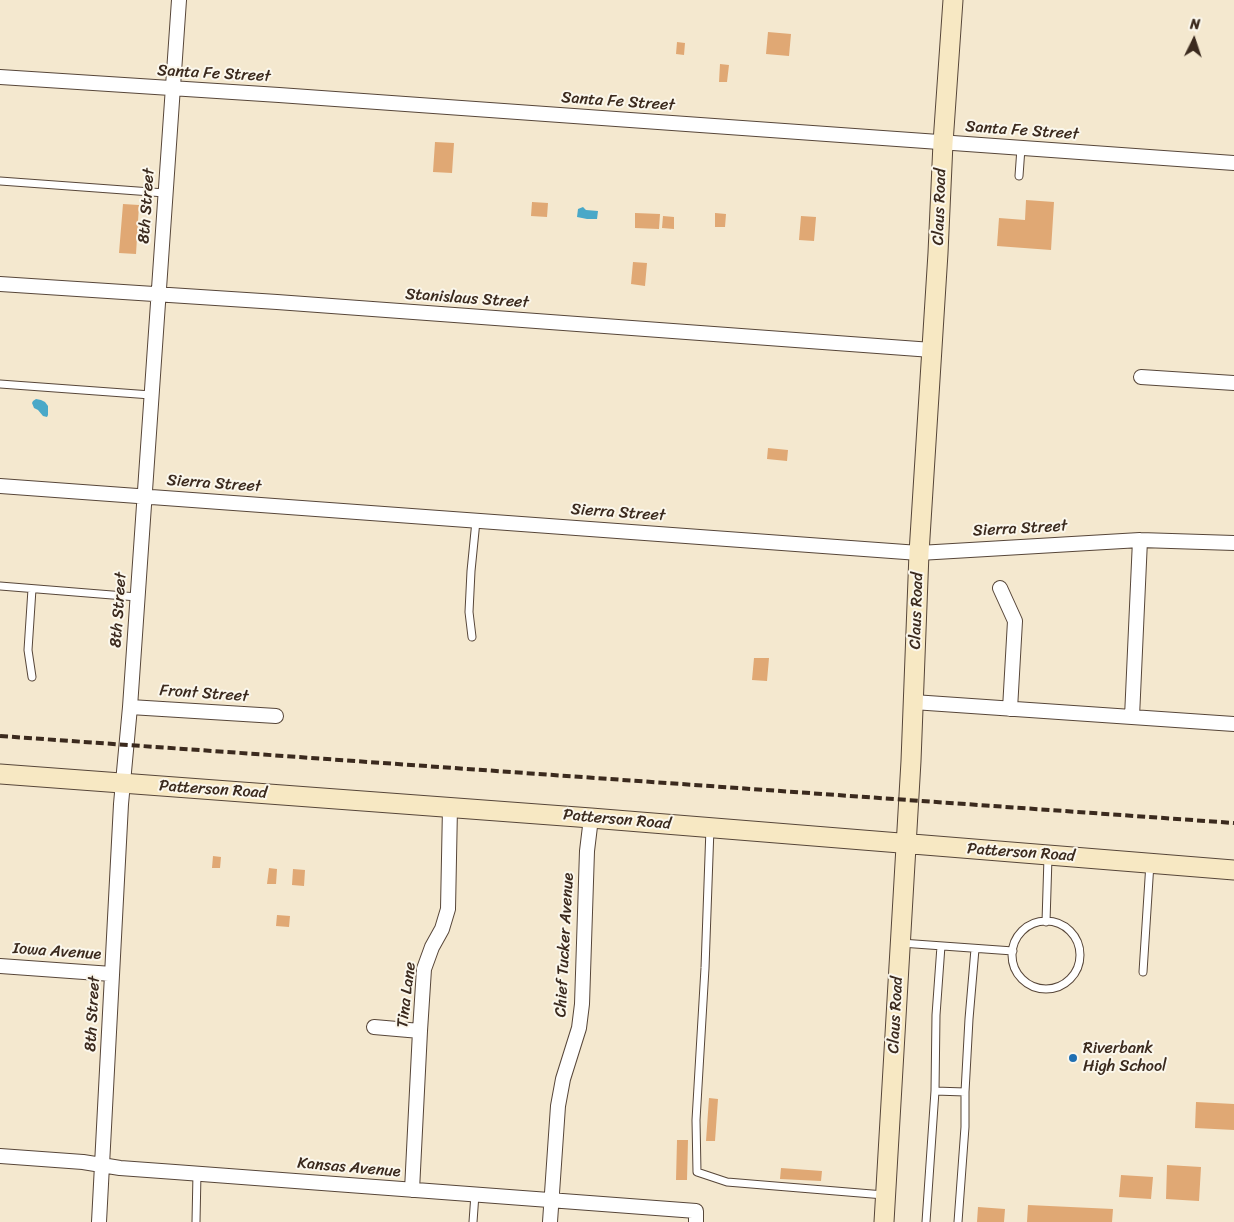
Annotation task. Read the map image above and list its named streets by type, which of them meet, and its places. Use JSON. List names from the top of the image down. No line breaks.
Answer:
{"streets":{"main road":["Claus Road","Patterson Road"],"street":["Santa Fe Street","8th Street","Stanislaus Street","Sierra Street","Front Street","Chief Tucker Avenue","Iowa Avenue","Tina Lane","Kansas Avenue"]},"crossings":[["Santa Fe Street","8th Street"],["Santa Fe Street","Claus Road"],["8th Street","Stanislaus Street"],["8th Street","Sierra Street"],["8th Street","Front Street"],["8th Street","Patterson Road"],["8th Street","Iowa Avenue"],["8th Street","Kansas Avenue"],["Claus Road","Stanislaus Street"],["Claus Road","Sierra Street"],["Claus Road","Patterson Road"],["Patterson Road","Chief Tucker Avenue"],["Patterson Road","Tina Lane"],["Chief Tucker Avenue","Kansas Avenue"],["Tina Lane","Kansas Avenue"]],"places":["Riverbank High School"],"north":"top"}
